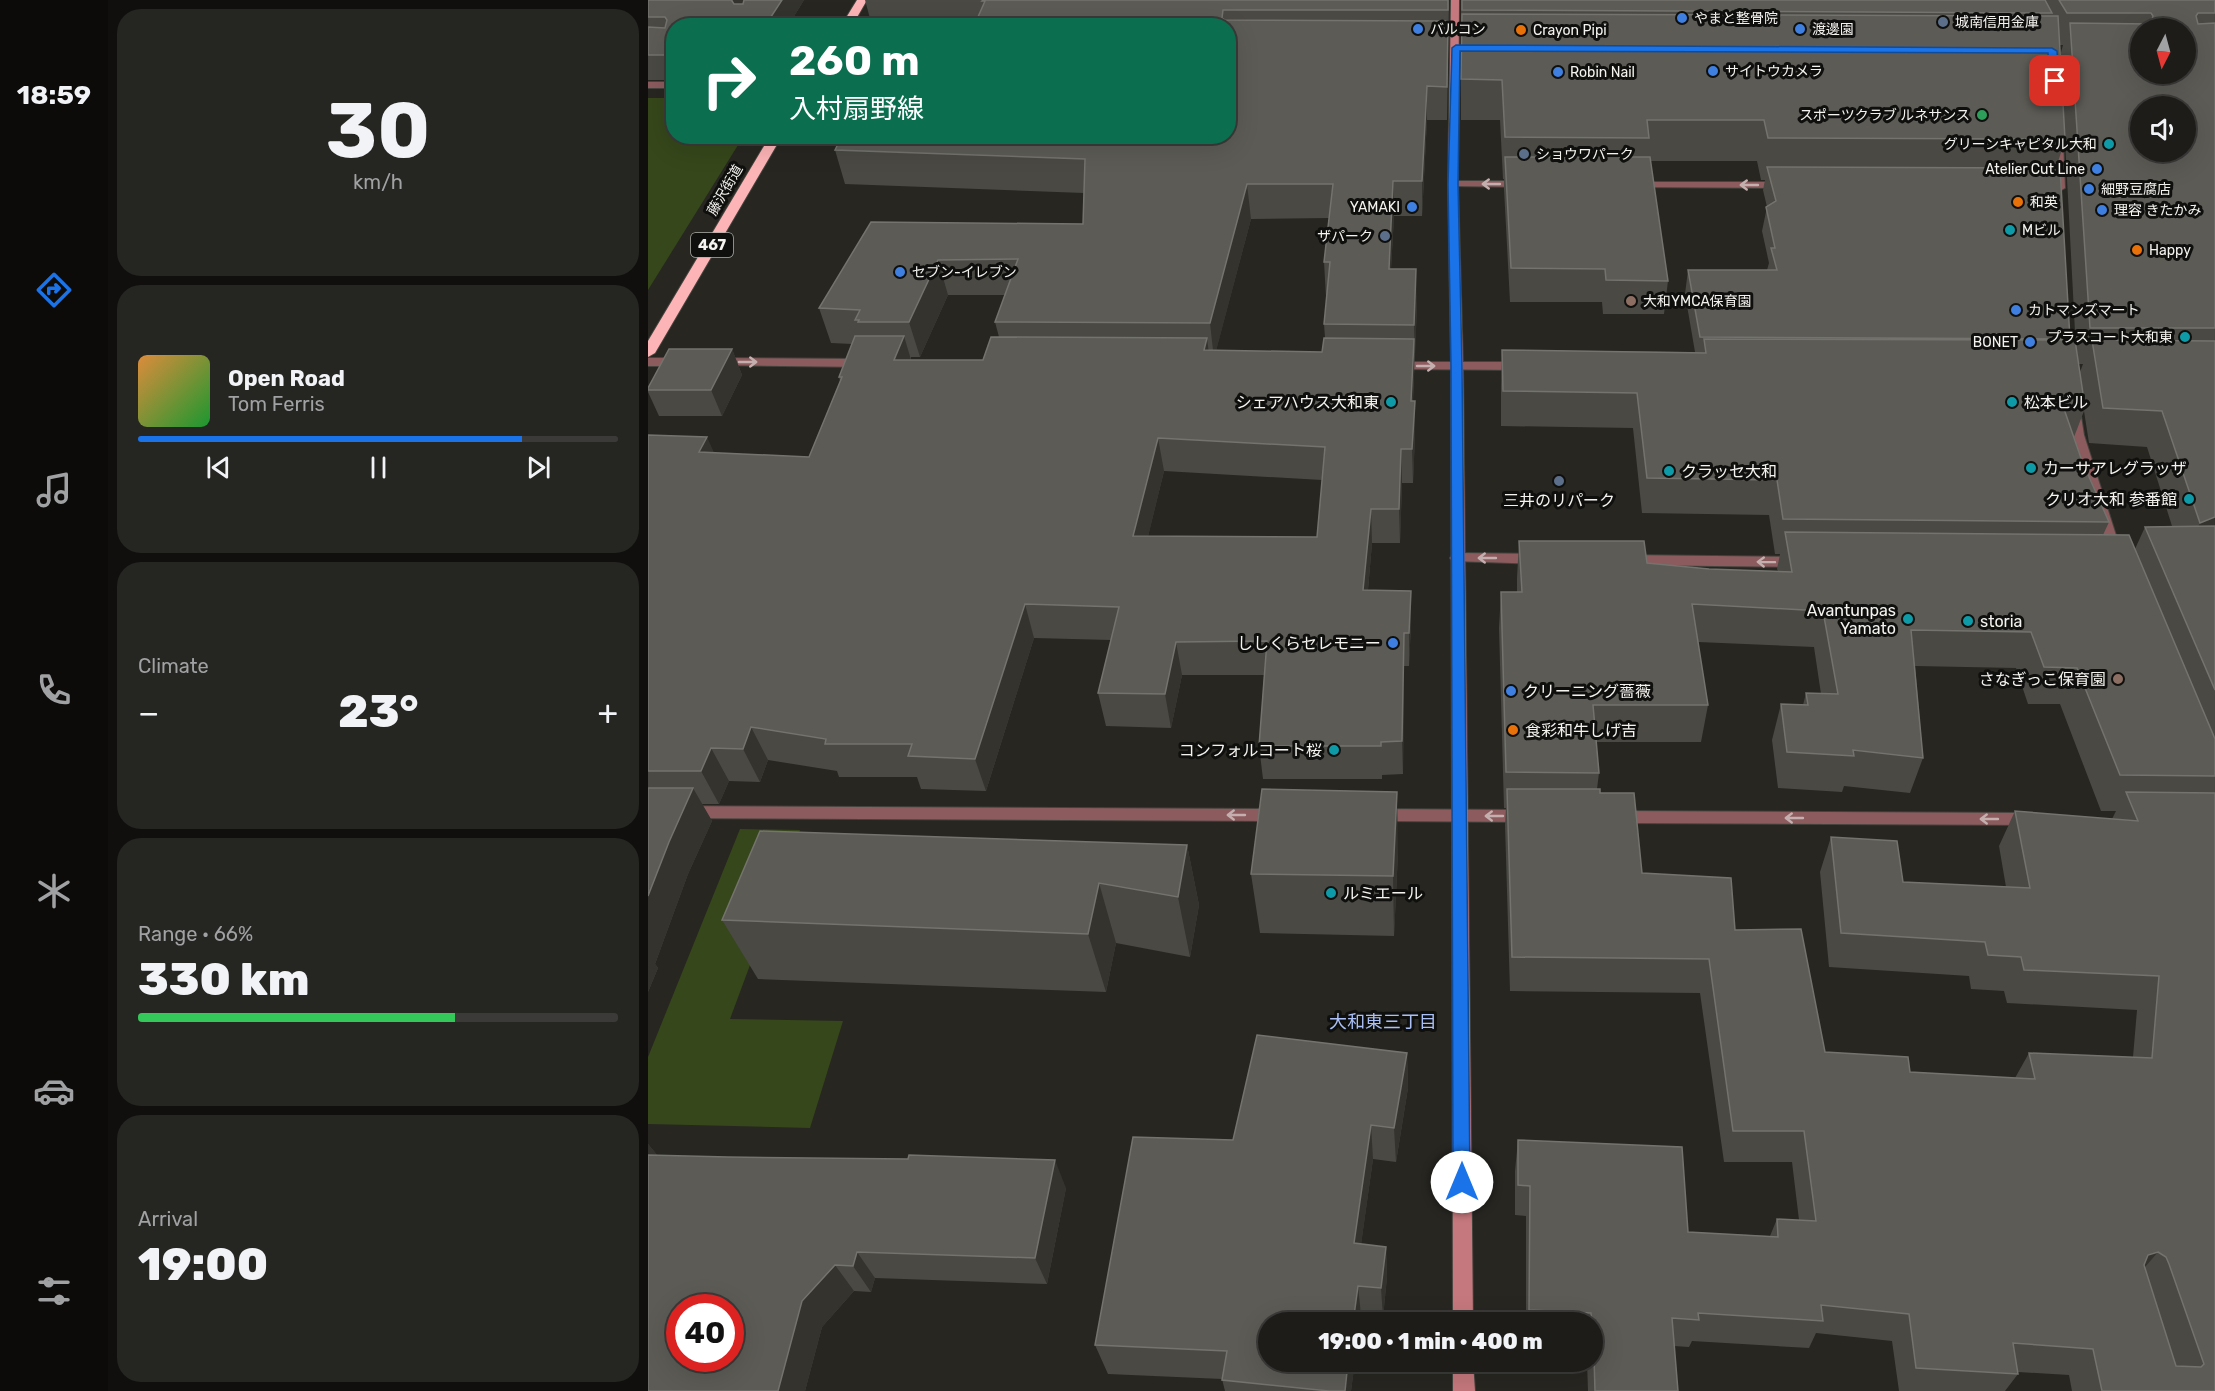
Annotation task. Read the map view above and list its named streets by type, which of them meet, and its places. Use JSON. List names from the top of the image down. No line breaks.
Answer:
{"streets":{"highway":["藤沢街道","467"]},"districts":["大和東三丁目"],"places":["やまと整骨院","城南信用金庫","バルコン","渡邊園","Crayon Pipi","サイトウカメラ","Robin Nail","スポーツクラブ ルネサンス","グリーンキャピタル大和","ショウワパーク","Atelier Cut Line","細野豆腐店","和英","YAMAKI","理容 きたかみ","Mビル","ザパーク","Happy","セブン-イレブン","大和YMCA保育園","カトマンズマート","プラスコート大和東","BONET","シェアハウス大和東","松本ビル","カーサアレグラッザ","クラッセ大和","三井のリパーク","クリオ大和 参番館","Avantunpas Yamato","storia","ししくらセレモニー","さなぎっこ保育園","クリーニング薔薇","食彩和牛しげ吉","コンフォルコート桜","ルミエール"],"north":"bottom","page":{"tabs":"18:59","tile":[["30","km/h"],"Climate",["Range · 66%","330 km"],["Arrival","19:00"]],"turn":["260 m","入村扇野線"],"song":["Open Road","Tom Ferris"],"heat":["−","23°","+"],"limit":"40","trip":"19:00 · 1 min · 400 m"}}
